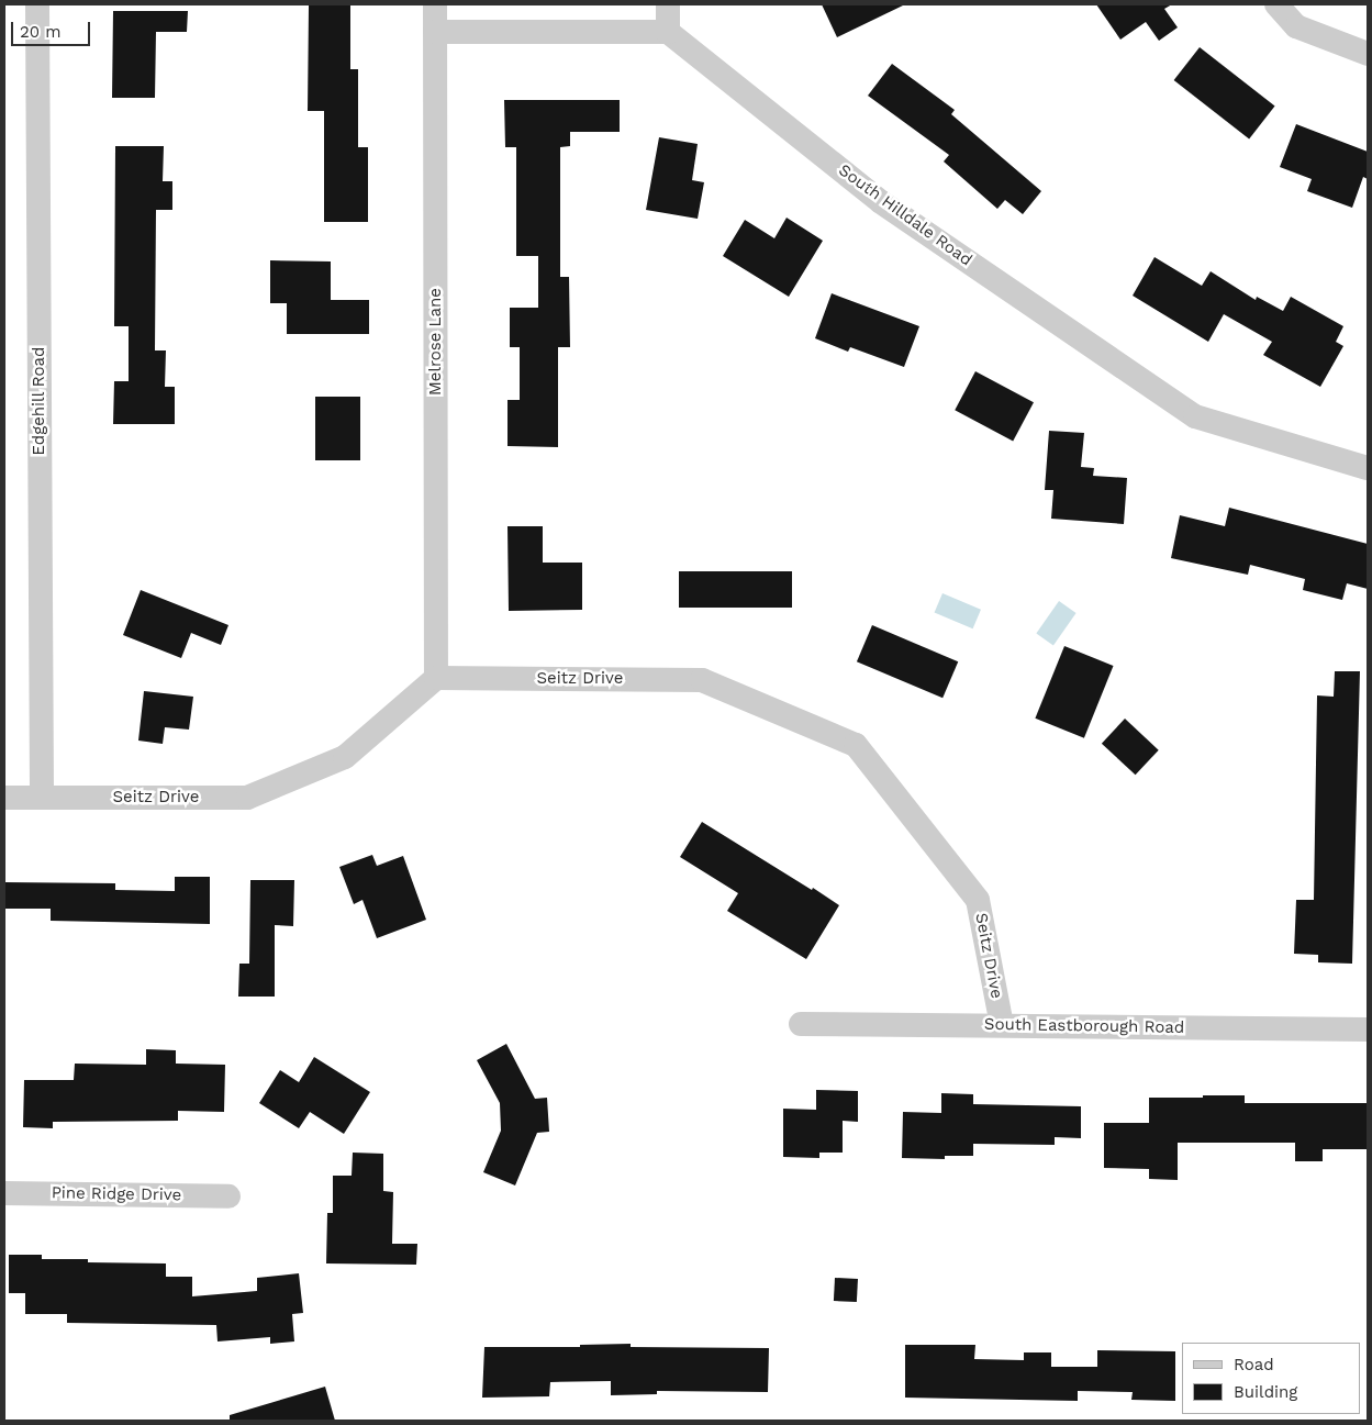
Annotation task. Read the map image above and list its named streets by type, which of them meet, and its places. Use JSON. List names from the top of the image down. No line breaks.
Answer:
{"streets":{"street":["South Hilldale Road","Melrose Lane","Edgehill Road","Seitz Drive","South Eastborough Road","Pine Ridge Drive"]},"crossings":[["Melrose Lane","Seitz Drive"],["Edgehill Road","Seitz Drive"],["Seitz Drive","South Eastborough Road"]],"legend":["Road","Building"],"scale_bar":"20 m"}
